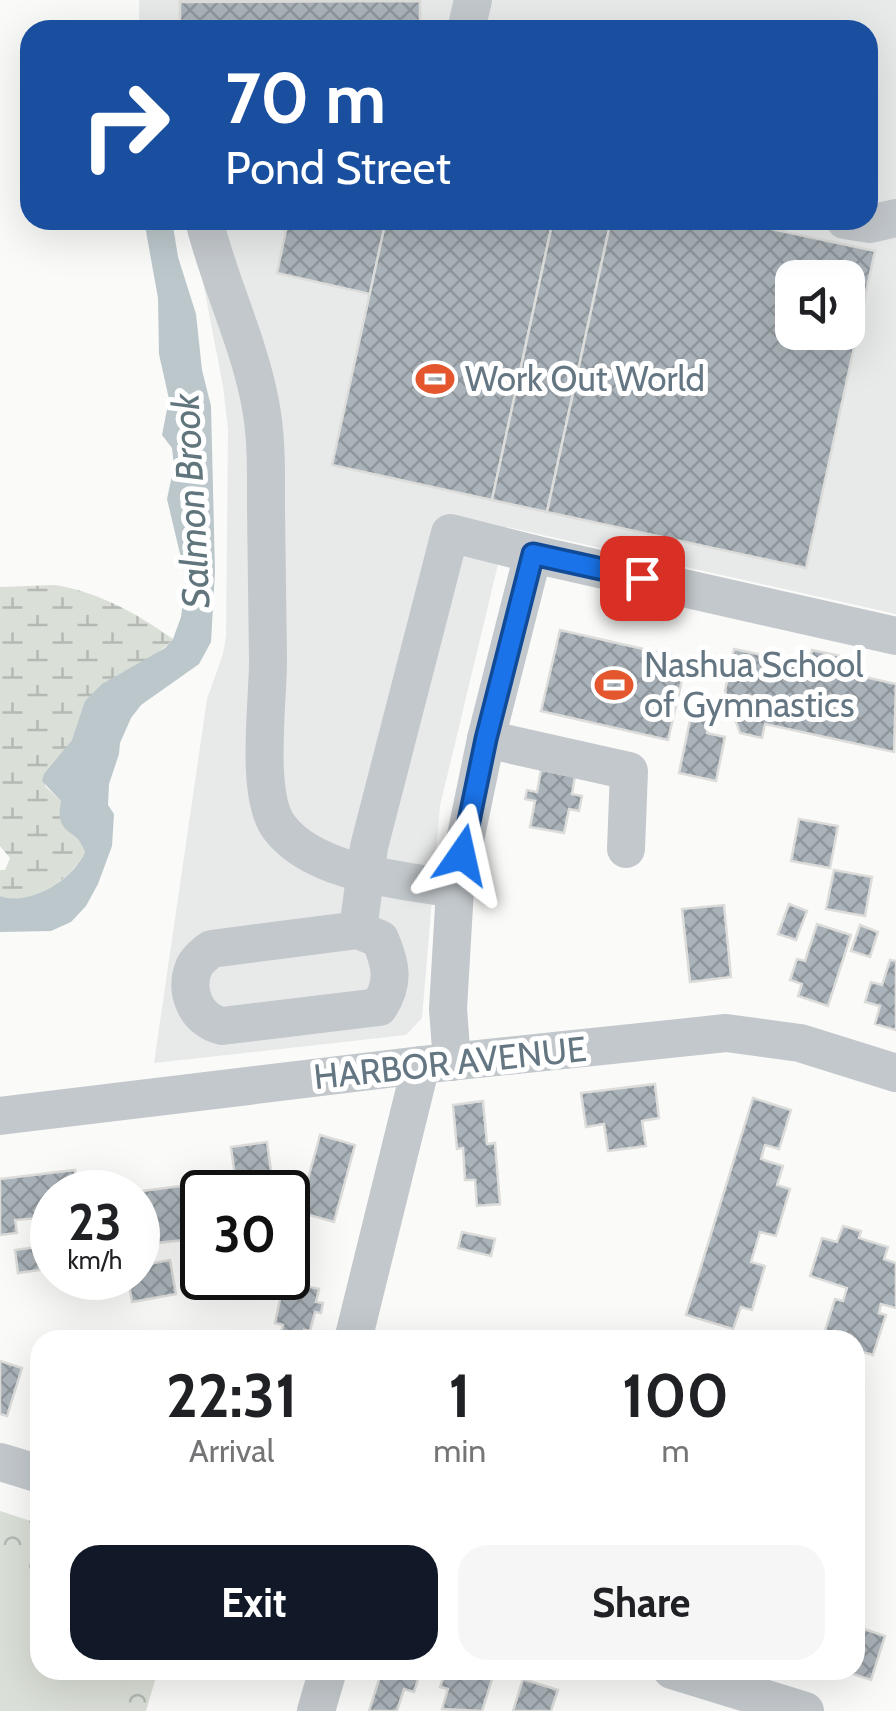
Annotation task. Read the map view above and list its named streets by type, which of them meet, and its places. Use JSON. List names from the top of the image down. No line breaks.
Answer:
{"streets":{"street":["HARBOR AVENUE"]},"water":["Salmon Brook"],"places":{"sports":["Work Out World","Nashua School of Gymnastics"]},"page":{"turn":["70 m","Pond Street"],"speed":"23 km/h","limit":"30","eta":["22:31","Arrival","1","min","100","m"],"buttons":["Exit","Share"]}}
